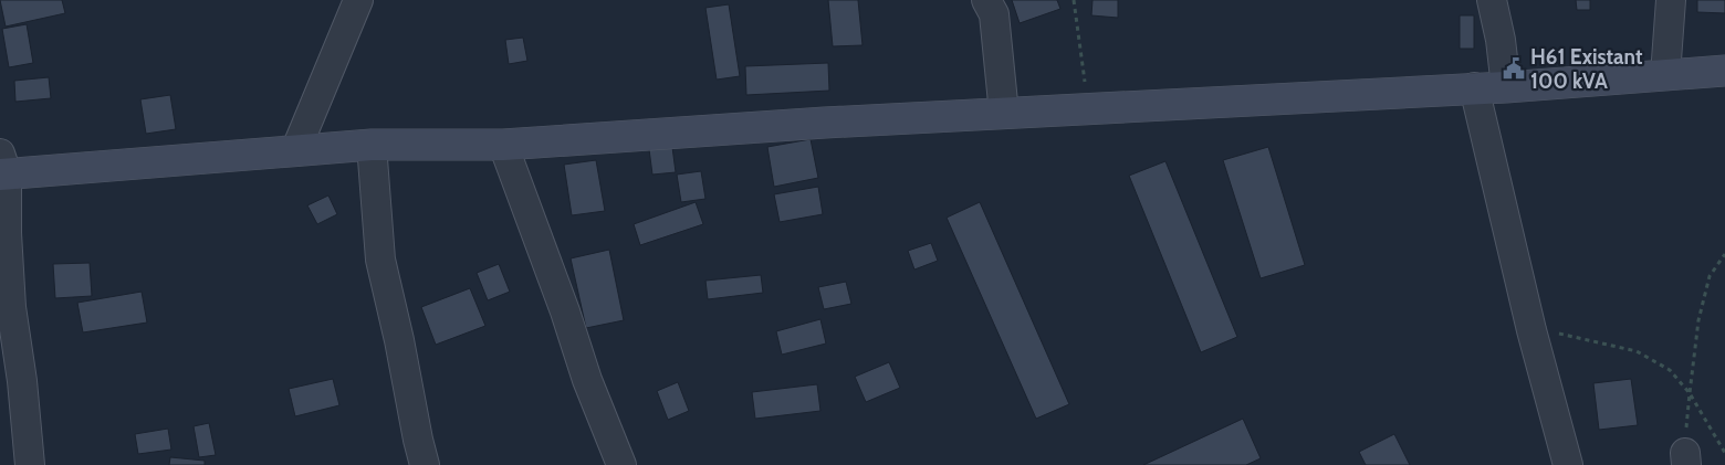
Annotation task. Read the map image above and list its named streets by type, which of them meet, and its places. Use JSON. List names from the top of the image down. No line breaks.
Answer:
{"places":{"public building":["H61 Existant 100 kVA"]}}
